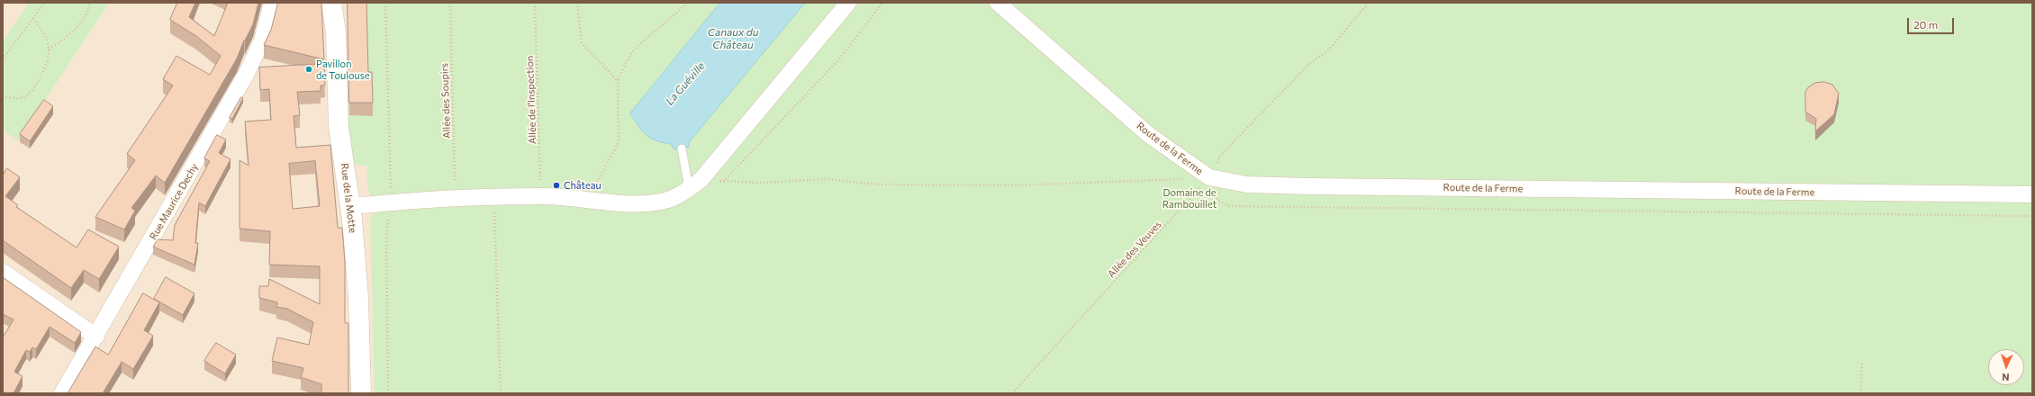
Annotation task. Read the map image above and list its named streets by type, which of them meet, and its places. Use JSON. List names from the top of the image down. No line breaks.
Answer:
{"streets":{"street":["Route de la Ferme","Rue de la Motte","Rue Maurice Dechy"],"path":["Allée de l'Inspection","Allée des Soupirs","Allée des Veuves"]},"crossings":[["Route de la Ferme","Allée des Veuves"]],"water":["Canaux du Château","La Guéville"],"parks":["Domaine de Rambouillet"],"places":["Pavillon de Toulouse","Château"],"scale_bar":"20 m","north":"bottom"}
